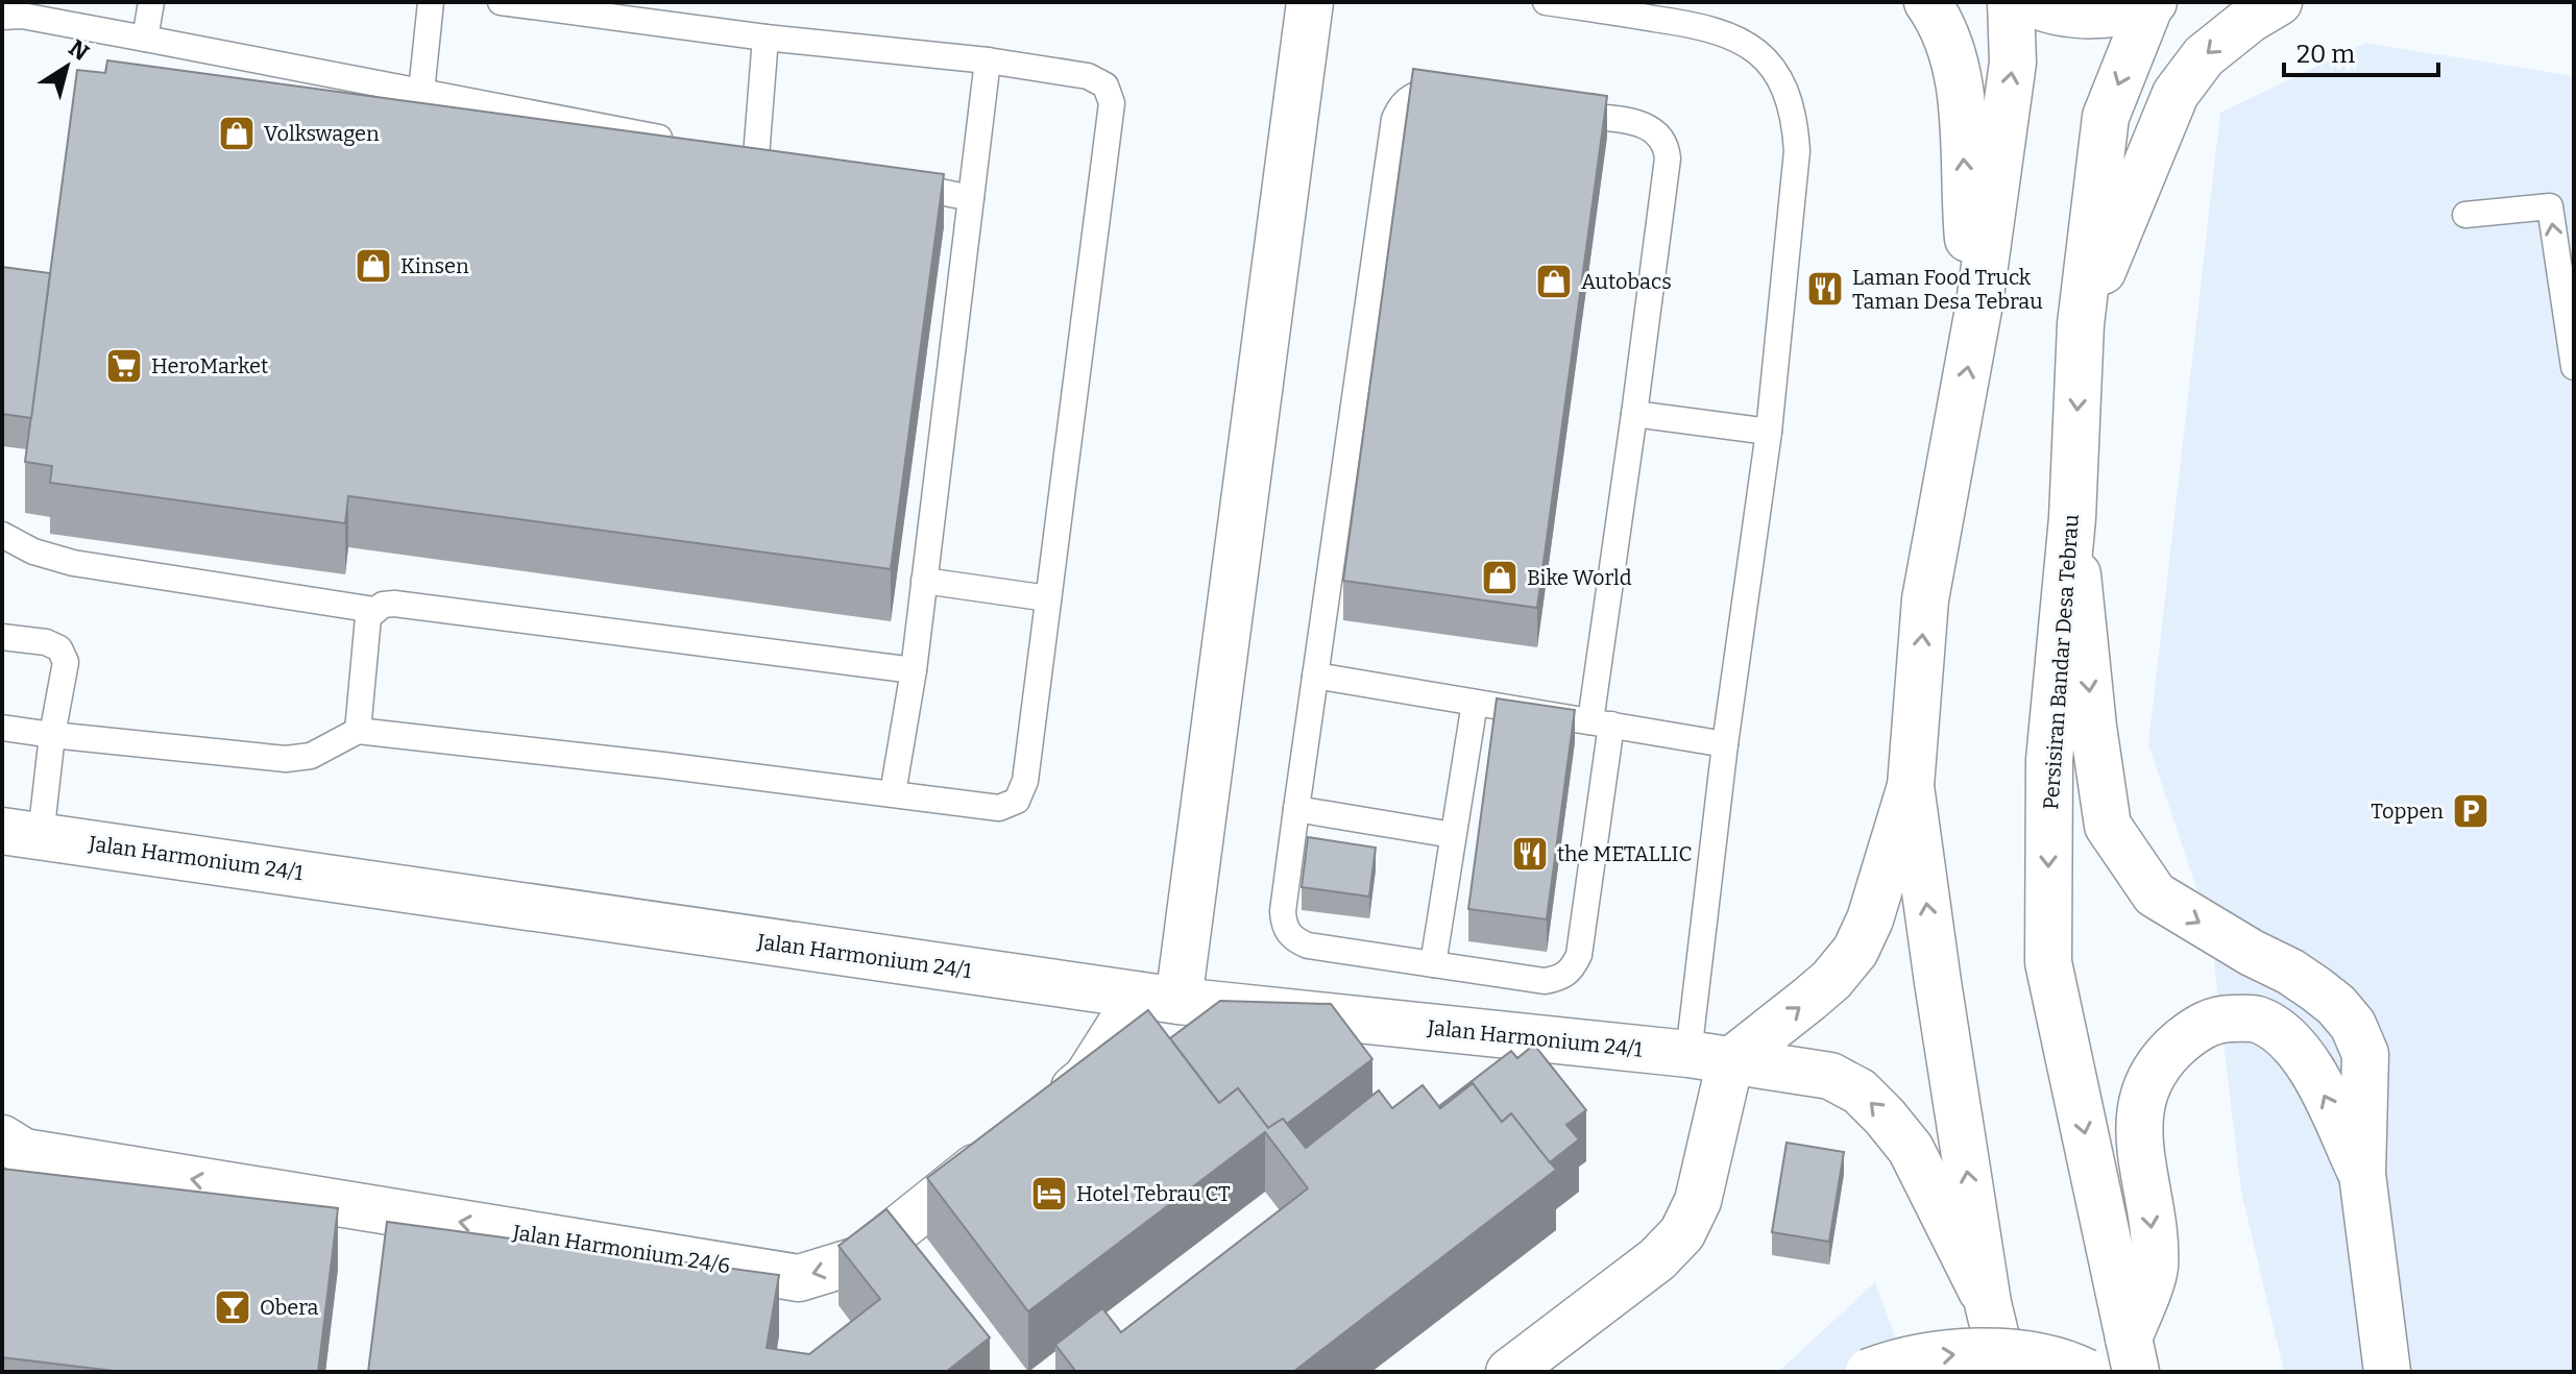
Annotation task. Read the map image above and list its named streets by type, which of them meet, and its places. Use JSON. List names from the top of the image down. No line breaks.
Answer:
{"streets":{"street":["Persisiran Bandar Desa Tebrau","Jalan Harmonium 24/1","Jalan Harmonium 24/6"]},"crossings":[["Jalan Harmonium 24/1","Jalan Harmonium 24/6"]],"one_way":["Jalan Harmonium 24/6"],"places":{"shop":["Volkswagen","Kinsen","Autobacs","Bike World"],"restaurant":["Laman Food Truck Taman Desa Tebrau","the METALLIC"],"supermarket":["HeroMarket"],"parking":["Toppen"],"hotel":["Hotel Tebrau CT"],"bar":["Obera"]},"scale_bar":"20 m","north":"top right"}
